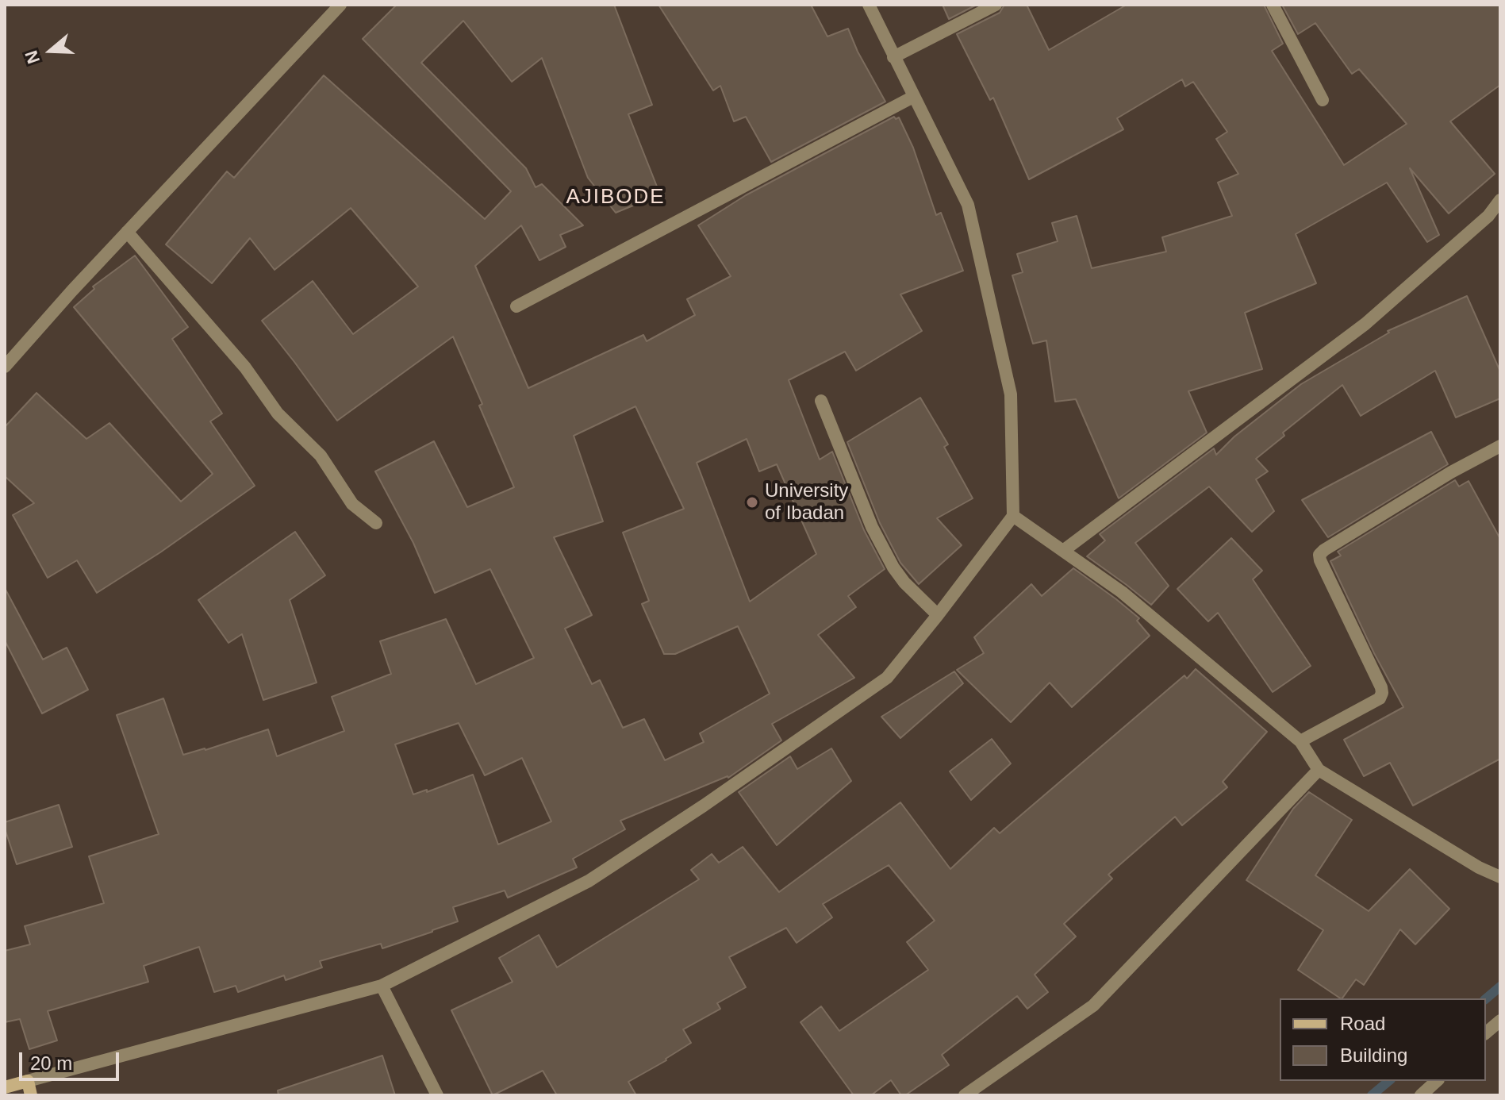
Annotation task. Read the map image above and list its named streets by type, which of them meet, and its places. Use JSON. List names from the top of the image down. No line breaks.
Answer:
{"districts":["AJIBODE"],"places":["University of Ibadan"],"legend":["Road","Building"],"scale_bar":"20 m","north":"left"}
